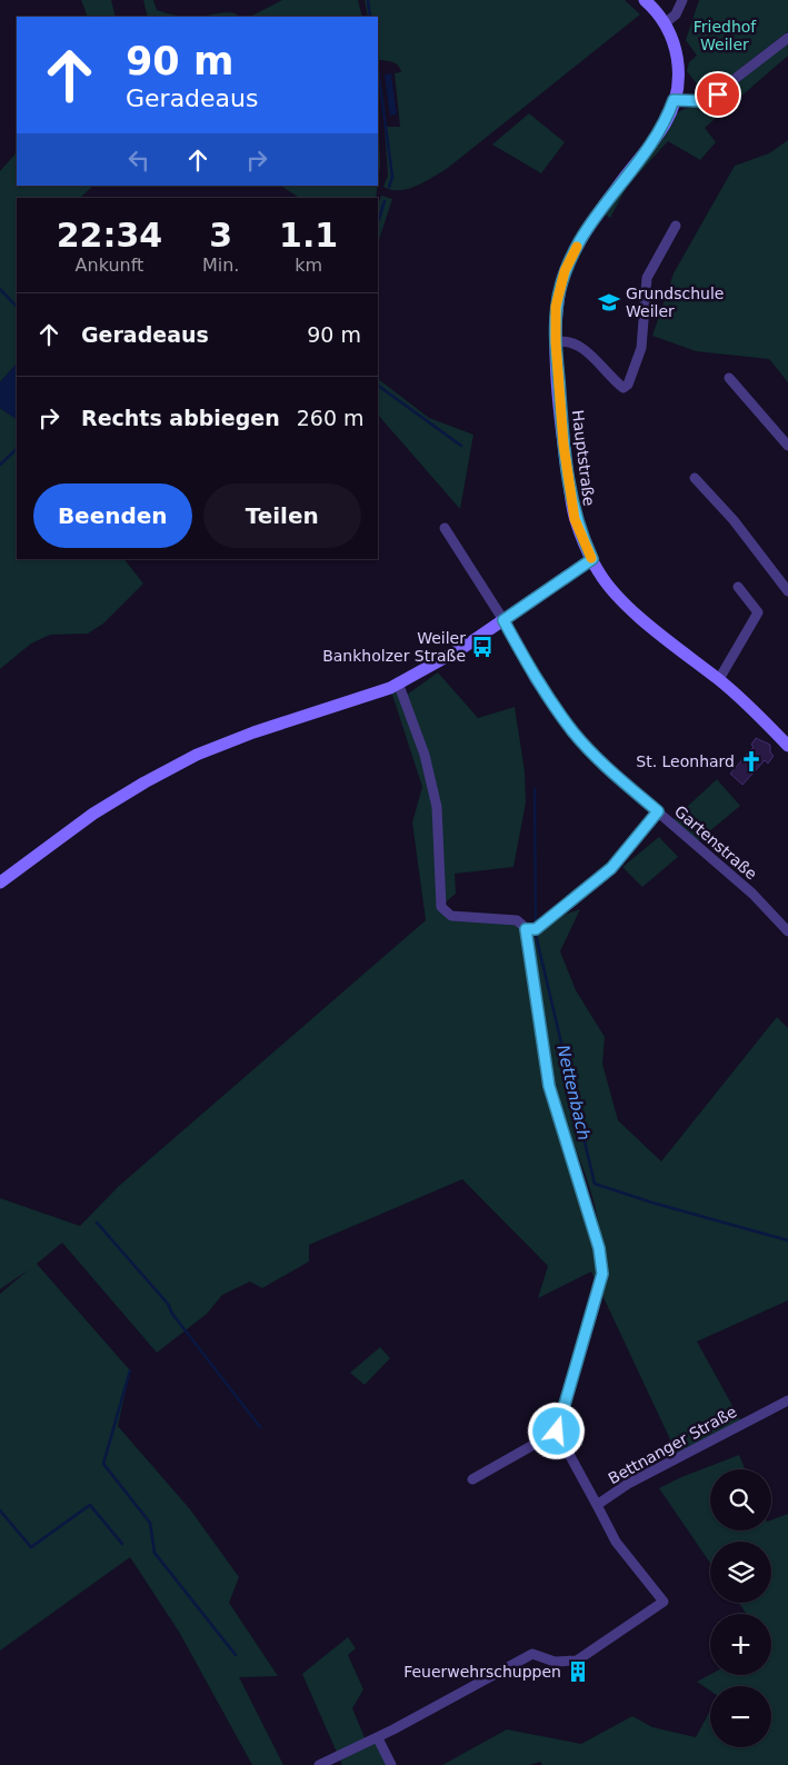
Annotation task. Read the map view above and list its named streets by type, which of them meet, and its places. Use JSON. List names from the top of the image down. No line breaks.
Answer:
{"streets":{"street":["Hauptstraße","Gartenstraße","Bettnanger Straße"]},"water":["Nettenbach"],"parks":["Friedhof Weiler"],"places":{"school or university":["Grundschule Weiler"],"bus stop":["Weiler Bankholzer Straße"],"church":["St. Leonhard"],"building":["Feuerwehrschuppen"]},"page":{"turn":["90 m","Geradeaus"],"eta":["22:34","Ankunft","3","Min.","1.1","km"],"list":[{"name":"Geradeaus","value":"90 m"},{"name":"Rechts abbiegen","value":"260 m"}],"buttons":["Beenden","Teilen"],"map_buttons":["+","−"]}}
